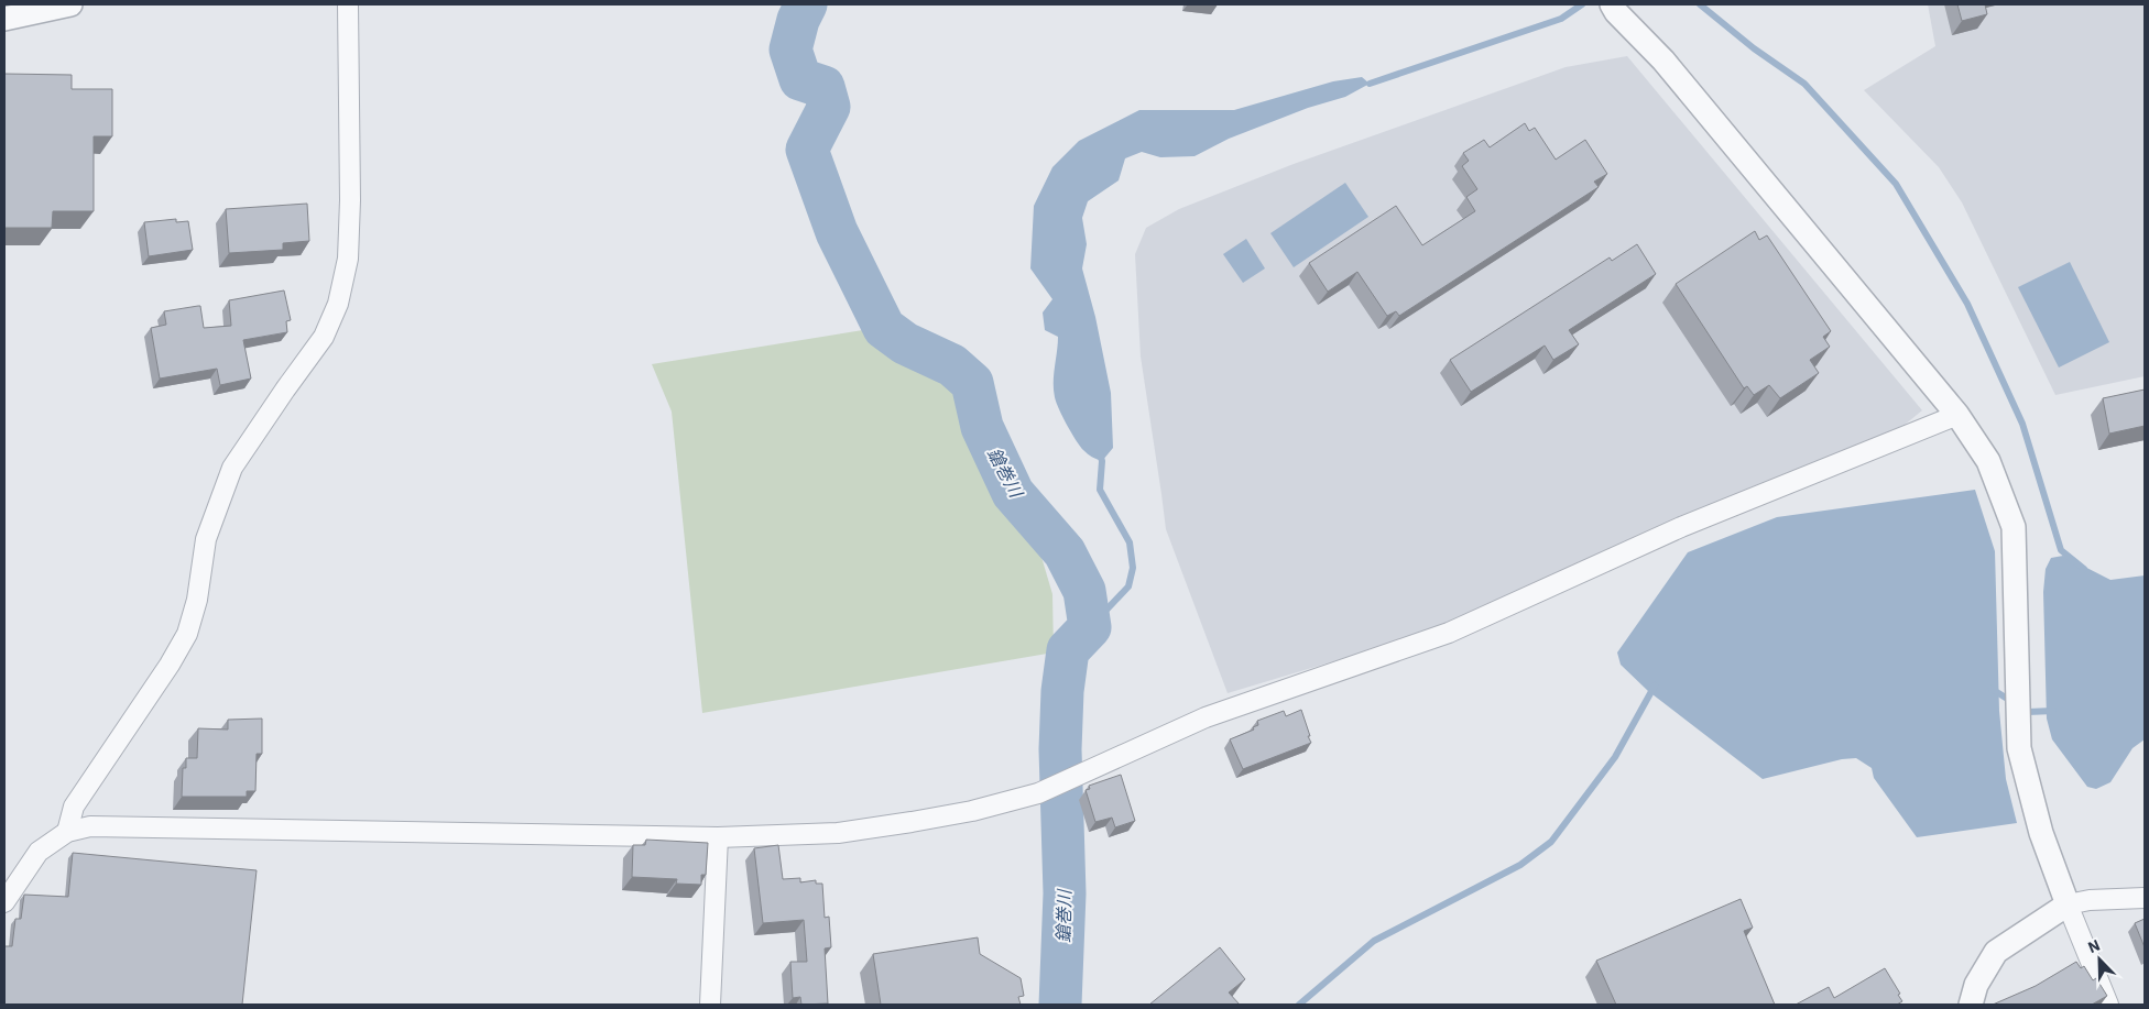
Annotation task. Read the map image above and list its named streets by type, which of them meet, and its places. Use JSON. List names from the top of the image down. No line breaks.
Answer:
{"water":["鎗巻川"],"north":"top left"}
